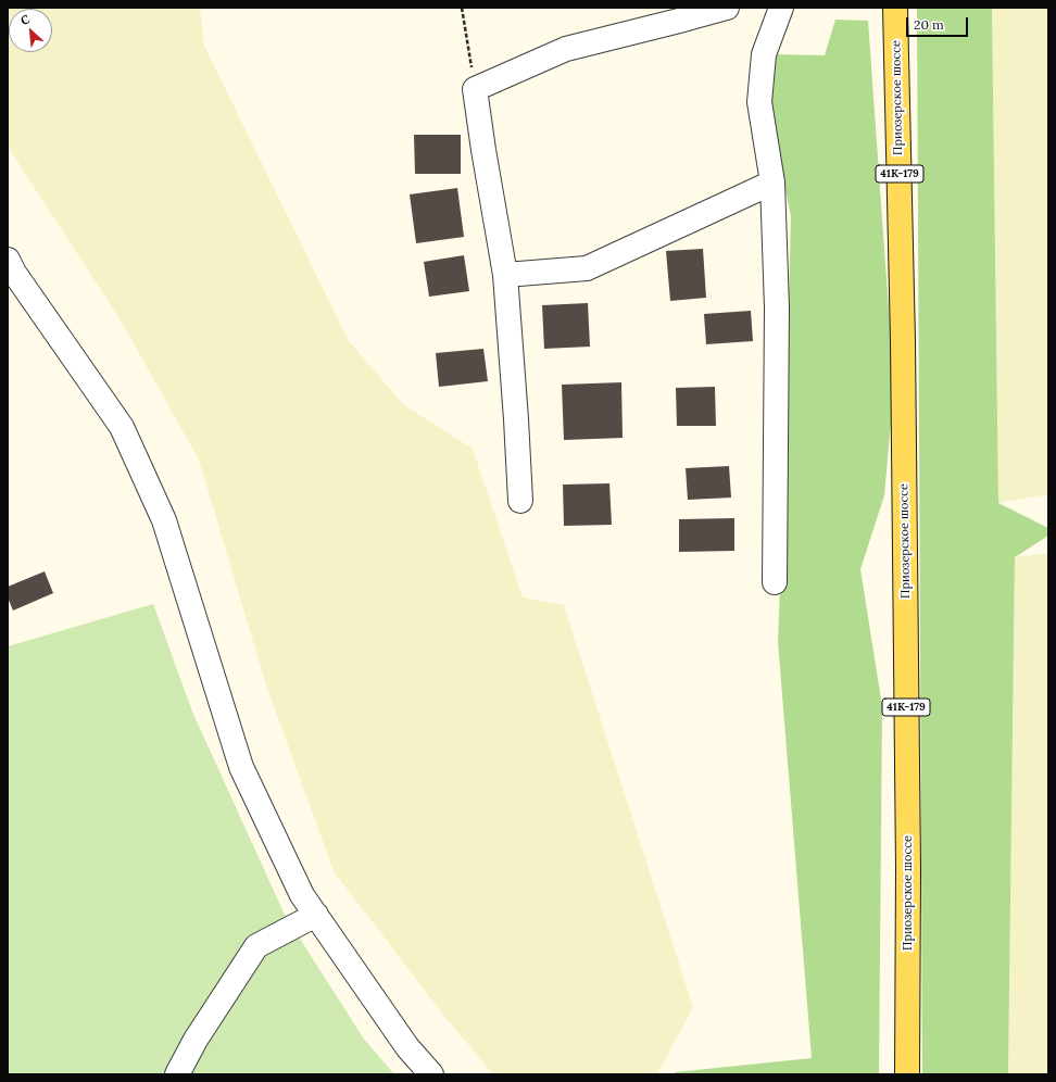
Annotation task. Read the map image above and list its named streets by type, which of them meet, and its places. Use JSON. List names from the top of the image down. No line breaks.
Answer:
{"streets":{"main road":["Приозерское шоссе","41К-179"]},"scale_bar":"20 m","north":"top left"}
